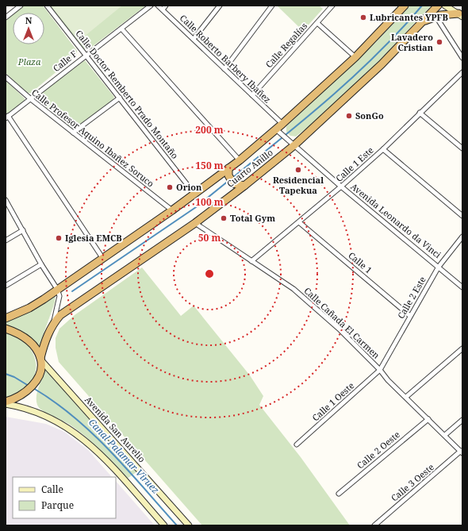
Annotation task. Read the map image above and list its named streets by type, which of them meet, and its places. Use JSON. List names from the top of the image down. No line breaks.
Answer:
{"streets":{"highway":["Cuarto Anillo"],"main road":["Avenida San Aurelio"],"street":["Calle Regalías","Calle Roberto Barbery Ibañez","Calle F","Calle Doctor Remberto Prado Montaño","Calle Profesor Aquino Ibañez Soruco","Calle 1 Este","Avenida Leonardo da Vinci","Calle 1","Calle 2 Este","Calle Cañada El Carmen","Calle 1 Oeste","Calle 2 Oeste","Calle 3 Oeste"]},"crossings":[["Calle Regalías","Calle Roberto Barbery Ibañez"],["Calle Roberto Barbery Ibañez","Cuarto Anillo"],["Calle F","Calle Doctor Remberto Prado Montaño"],["Calle F","Calle Profesor Aquino Ibañez Soruco"],["Calle Doctor Remberto Prado Montaño","Cuarto Anillo"],["Calle Profesor Aquino Ibañez Soruco","Cuarto Anillo"],["Calle 1 Este","Avenida Leonardo da Vinci"],["Calle 1 Este","Calle 1"],["Calle 1 Este","Calle Cañada El Carmen"],["Cuarto Anillo","Avenida Leonardo da Vinci"],["Cuarto Anillo","Calle Cañada El Carmen"],["Cuarto Anillo","Avenida San Aurelio"],["Avenida Leonardo da Vinci","Calle 2 Este"],["Calle 1","Calle 2 Este"],["Calle 2 Este","Calle Cañada El Carmen"],["Calle 2 Este","Calle 1 Oeste"],["Calle Cañada El Carmen","Calle 1 Oeste"],["Calle Cañada El Carmen","Calle 2 Oeste"],["Calle Cañada El Carmen","Calle 3 Oeste"]],"water":["Canal Palamar Viruez"],"parks":["Plaza"],"places":["Lubricantes YPFB","Lavadero Cristian","SonGo","Residencial Tapekua","Orion","Total Gym","Iglesia EMCB"],"legend":["Calle","Parque"],"north":"top","rings":["200 m","150 m","100 m","50 m"]}
